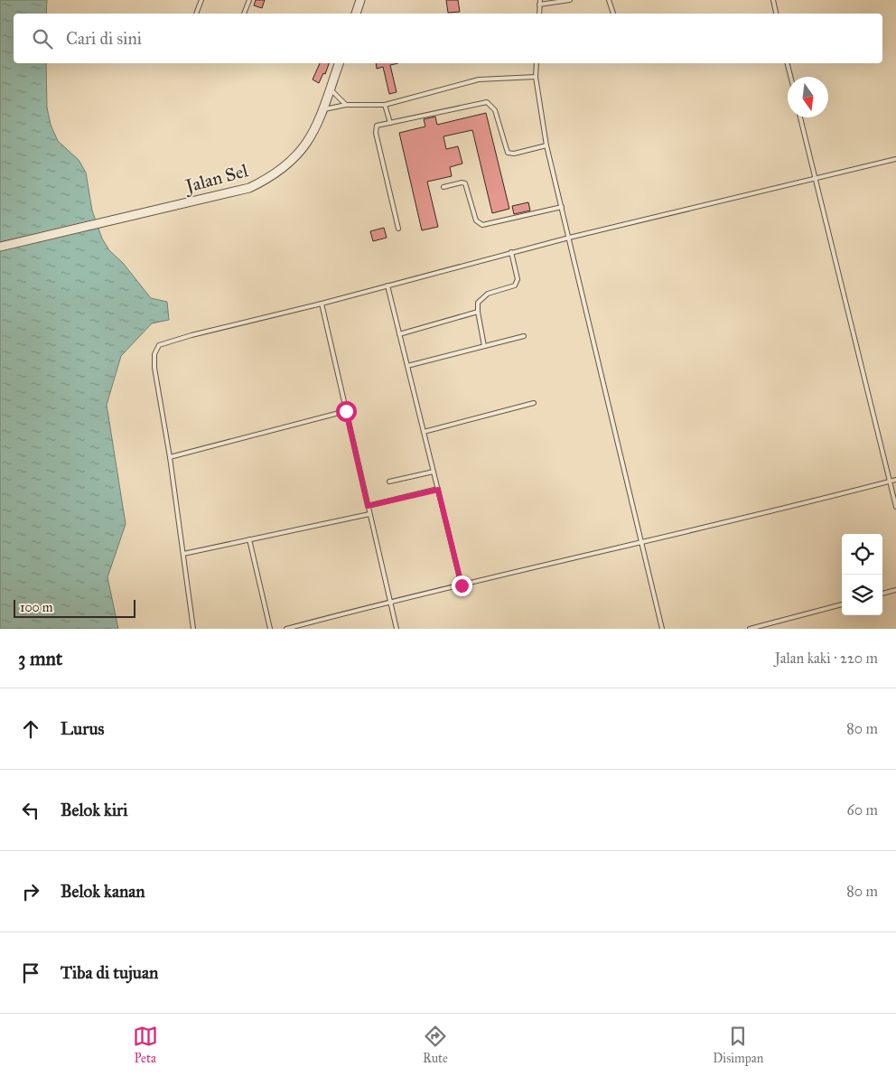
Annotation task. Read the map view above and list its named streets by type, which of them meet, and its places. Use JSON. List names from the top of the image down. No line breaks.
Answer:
{"streets":{"street":["Jalan Sel"]},"scale_bar":"100 m","north":"bottom","page":{"search":"Cari di sini","scale":"100 m","heading":["3 mnt","Jalan kaki · 220 m"],"list":[["Lurus","80 m"],["Belok kiri","60 m"],["Belok kanan","80 m"],"Tiba di tujuan"],"nav":["Peta","Rute","Disimpan"]}}
